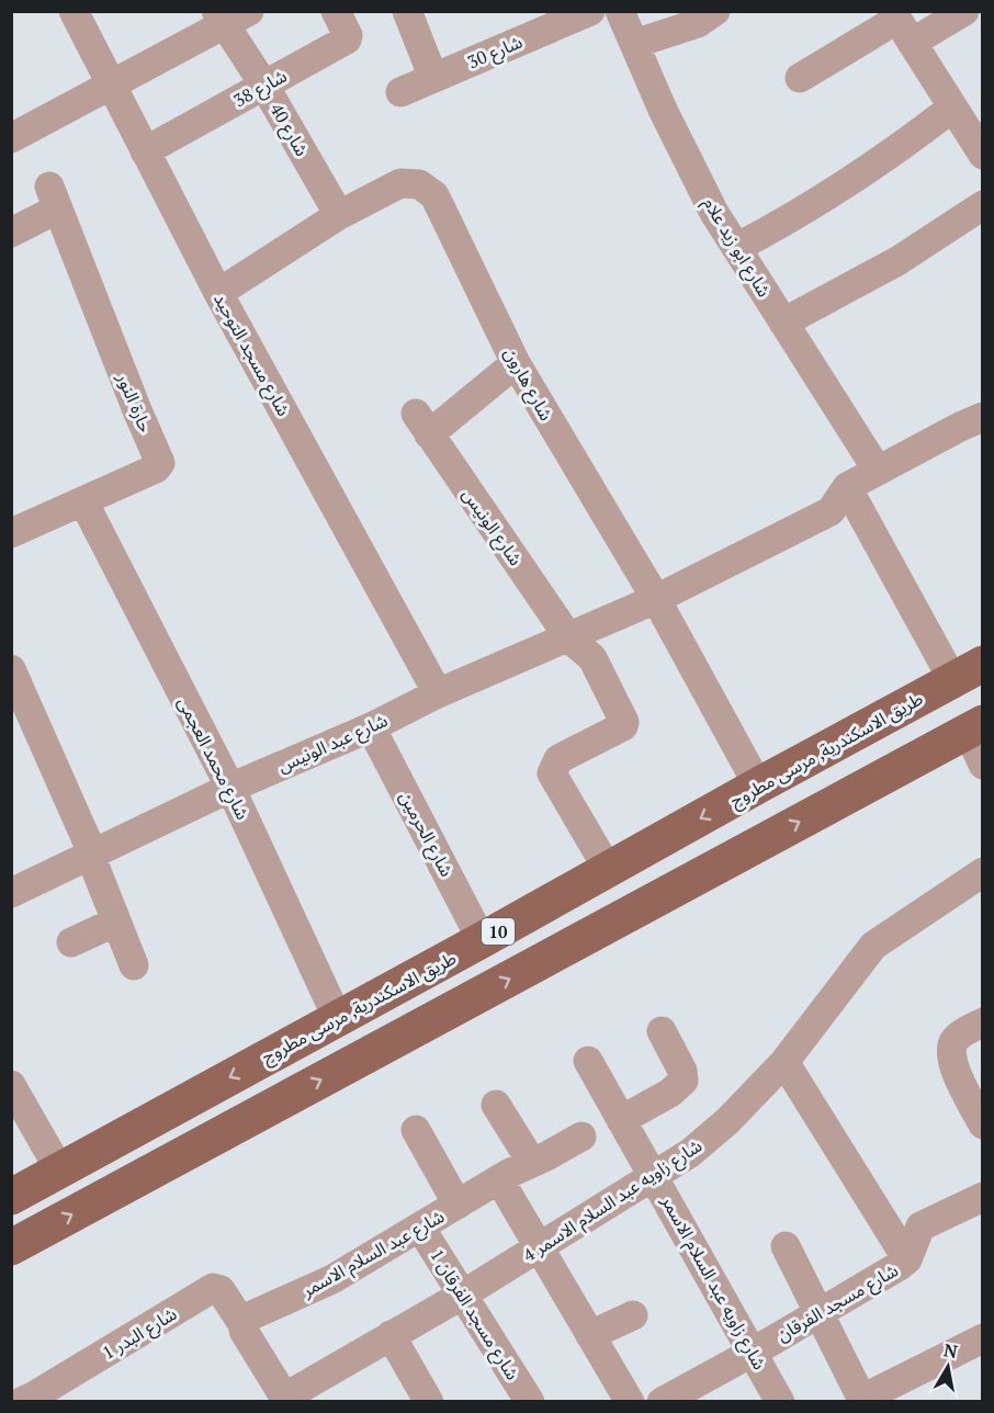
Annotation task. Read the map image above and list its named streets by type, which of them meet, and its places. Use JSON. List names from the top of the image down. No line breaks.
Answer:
{"streets":{"main road":["طريق الاسكندرية, مرسى مطروح","10"],"street":["شارع 30","شارع 38","شارع 40","شارع ابو زيد علام","شارع مسجد التوحيد","شارع هارون","حارة النور","شارع الونيس","شارع عبد الونيس","شارع محمد العجمى","شارع الحرمين","شارع زاويه عبد السلام الاسمر 4","شارع عبد السلام الاسمر","شارع زاويه عبد السلام الاسمر","شارع مسجد الفرقان","شارع مسجد الفرقان 1","شارع البدر 1"]},"crossings":[["شارع 38","شارع 40"],["شارع 38","شارع مسجد التوحيد"],["شارع 40","شارع هارون"],["شارع مسجد التوحيد","شارع هارون"],["شارع مسجد التوحيد","شارع عبد الونيس"],["شارع هارون","شارع الونيس"],["شارع هارون","شارع عبد الونيس"],["شارع هارون","طريق الاسكندرية, مرسى مطروح"],["حارة النور","شارع محمد العجمى"],["شارع الونيس","شارع عبد الونيس"],["شارع الونيس","طريق الاسكندرية, مرسى مطروح"],["شارع عبد الونيس","شارع محمد العجمى"],["شارع عبد الونيس","شارع الحرمين"],["طريق الاسكندرية, مرسى مطروح","شارع محمد العجمى"],["طريق الاسكندرية, مرسى مطروح","شارع الحرمين"],["شارع زاويه عبد السلام الاسمر 4","شارع زاويه عبد السلام الاسمر"],["شارع زاويه عبد السلام الاسمر 4","شارع مسجد الفرقان"],["شارع زاويه عبد السلام الاسمر 4","شارع مسجد الفرقان 1"],["شارع عبد السلام الاسمر","شارع مسجد الفرقان 1"],["شارع عبد السلام الاسمر","شارع البدر 1"],["شارع زاويه عبد السلام الاسمر","شارع مسجد الفرقان"]],"north":"top"}
